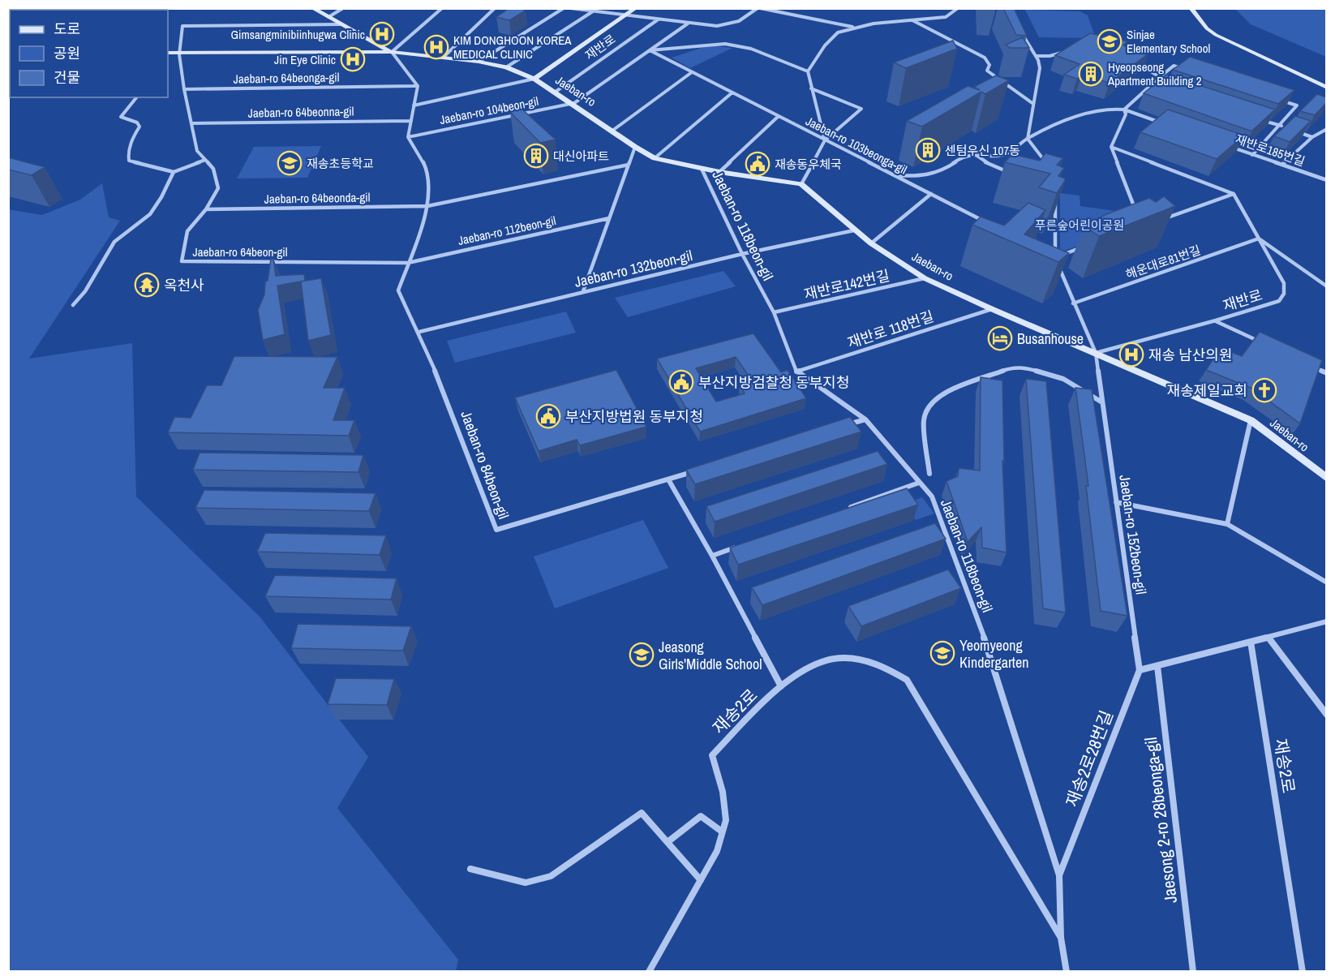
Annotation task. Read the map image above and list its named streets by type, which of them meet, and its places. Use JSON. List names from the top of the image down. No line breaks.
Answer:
{"streets":{"main road":["Jaeban-ro"],"street":["재반로","Jaeban-ro 64beonga-gil","Jaeban-ro 104beon-gil","Jaeban-ro 64beonna-gil","Jaeban-ro 103beonga-gil","재반로185번길","Jaeban-ro 64beonda-gil","Jaeban-ro 118beon-gil","Jaeban-ro 112beon-gil","Jaeban-ro 64beon-gil","해운대로81번길","Jaeban-ro 132beon-gil","재반로142번길","재반로 118번길","Jaeban-ro 84beon-gil","Jaeban-ro 152beon-gil","재송2로","재송2로28번길","Jaesong 2-ro 28beonga-gil"]},"crossings":[["재반로","Jaeban-ro"],["재반로","해운대로81번길"],["재반로","Jaeban-ro 152beon-gil"],["Jaeban-ro 64beonga-gil","Jaeban-ro 64beon-gil"],["Jaeban-ro","Jaeban-ro 104beon-gil"],["Jaeban-ro","Jaeban-ro 118beon-gil"],["Jaeban-ro","Jaeban-ro 64beon-gil"],["Jaeban-ro","Jaeban-ro 132beon-gil"],["Jaeban-ro","재반로142번길"],["Jaeban-ro","재반로 118번길"],["Jaeban-ro","Jaeban-ro 152beon-gil"],["Jaeban-ro 104beon-gil","Jaeban-ro 84beon-gil"],["Jaeban-ro 64beonna-gil","Jaeban-ro 64beon-gil"],["Jaeban-ro 64beonda-gil","Jaeban-ro 64beon-gil"],["Jaeban-ro 64beonda-gil","Jaeban-ro 84beon-gil"],["Jaeban-ro 118beon-gil","Jaeban-ro 132beon-gil"],["Jaeban-ro 118beon-gil","재반로142번길"],["Jaeban-ro 118beon-gil","재반로 118번길"],["Jaeban-ro 118beon-gil","재송2로28번길"],["Jaeban-ro 112beon-gil","Jaeban-ro 64beon-gil"],["Jaeban-ro 112beon-gil","Jaeban-ro 84beon-gil"],["Jaeban-ro 64beon-gil","Jaeban-ro 84beon-gil"],["해운대로81번길","Jaeban-ro 152beon-gil"],["Jaeban-ro 132beon-gil","Jaeban-ro 84beon-gil"],["Jaeban-ro 152beon-gil","재송2로28번길"],["재송2로","재송2로28번길"]],"parks":["푸른숲어린이공원"],"places":{"hospital":["Gimsangminibiinhugwa Clinic","KIM DONGHOON KOREA MEDICAL CLINIC","Jin Eye Clinic","재송 남산의원"],"school or university":["Sinjae Elementary School","재송초등학교","Yeomyeong Kindergarten","Jeasong Girls'Middle School"],"building":["Hyeopseong Apartment Building 2","센텀우신 107동","대신아파트"],"public building":["재송동우체국","부산지방검찰청 동부지청","부산지방법원 동부지청"],"temple":["옥천사"],"hotel":["Busanhouse"],"church":["재송제일교회"]},"legend":["도로","공원","건물"]}
